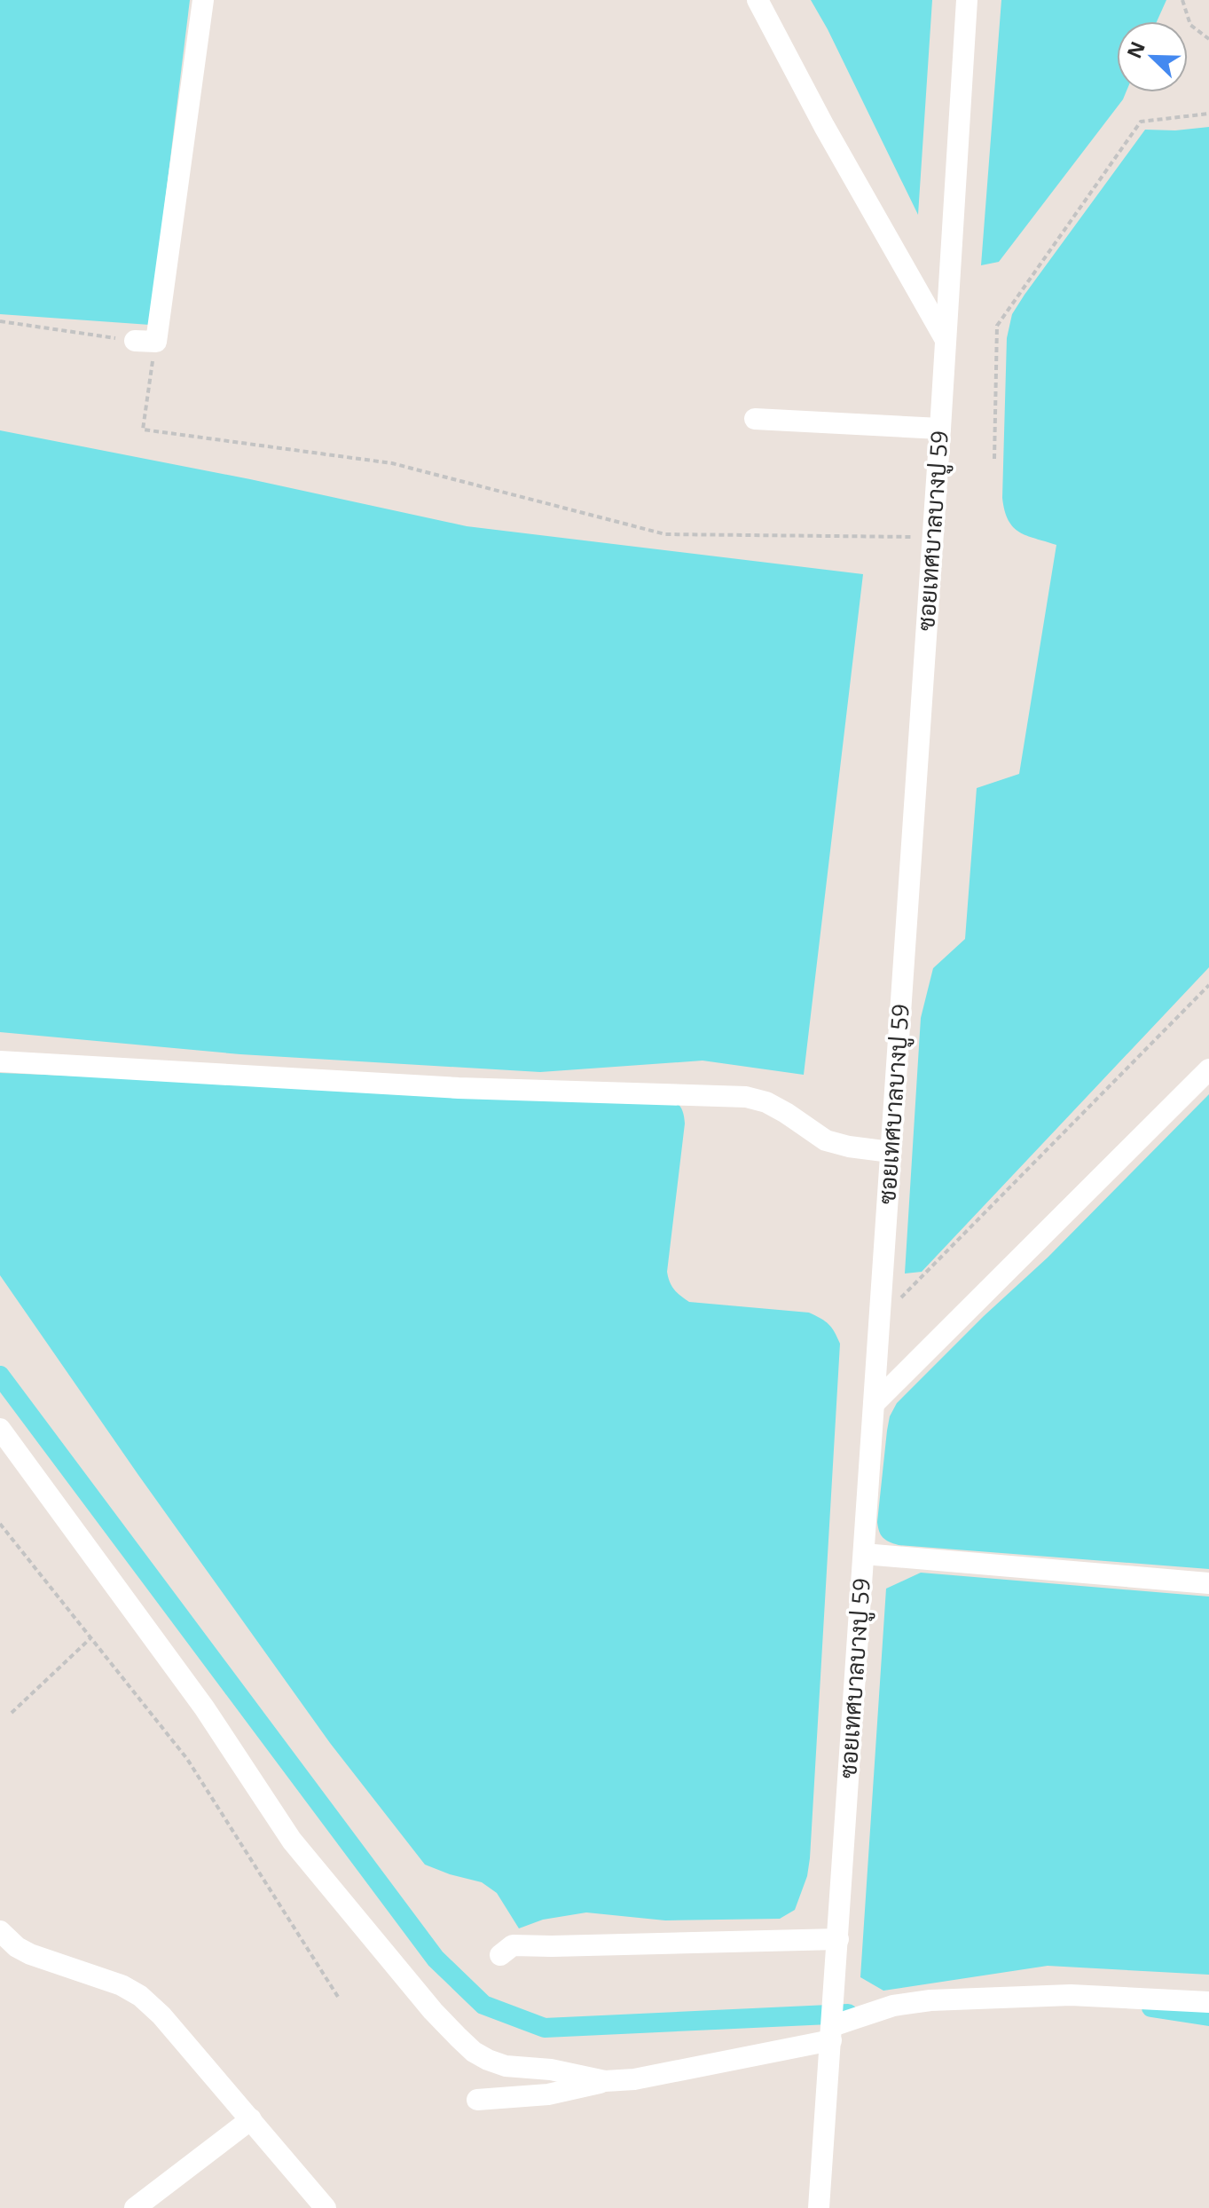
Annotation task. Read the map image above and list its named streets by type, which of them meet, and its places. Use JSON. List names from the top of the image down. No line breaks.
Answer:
{"streets":{"street":["ซอยเทศบาลบางปู 59"]},"north":"top left"}
